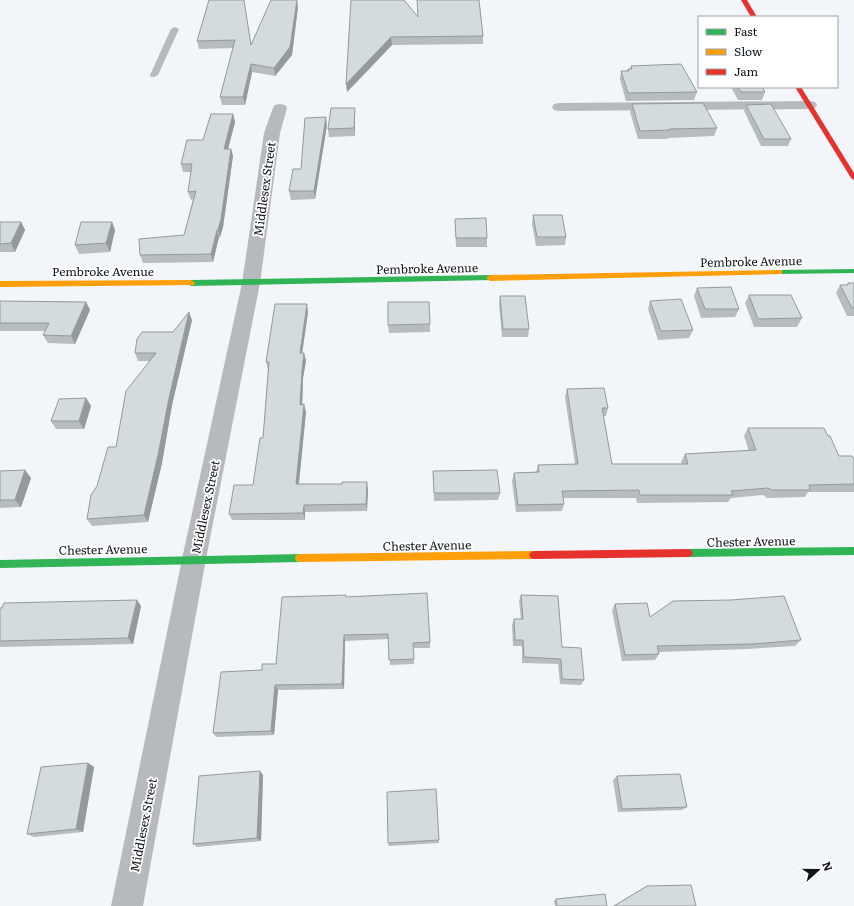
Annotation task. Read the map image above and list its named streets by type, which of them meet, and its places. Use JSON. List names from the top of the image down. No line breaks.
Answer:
{"streets":{"street":["Middlesex Street","Pembroke Avenue","Chester Avenue"]},"crossings":[["Middlesex Street","Pembroke Avenue"],["Middlesex Street","Chester Avenue"]],"legend":["Fast","Slow","Jam"],"north":"right"}
